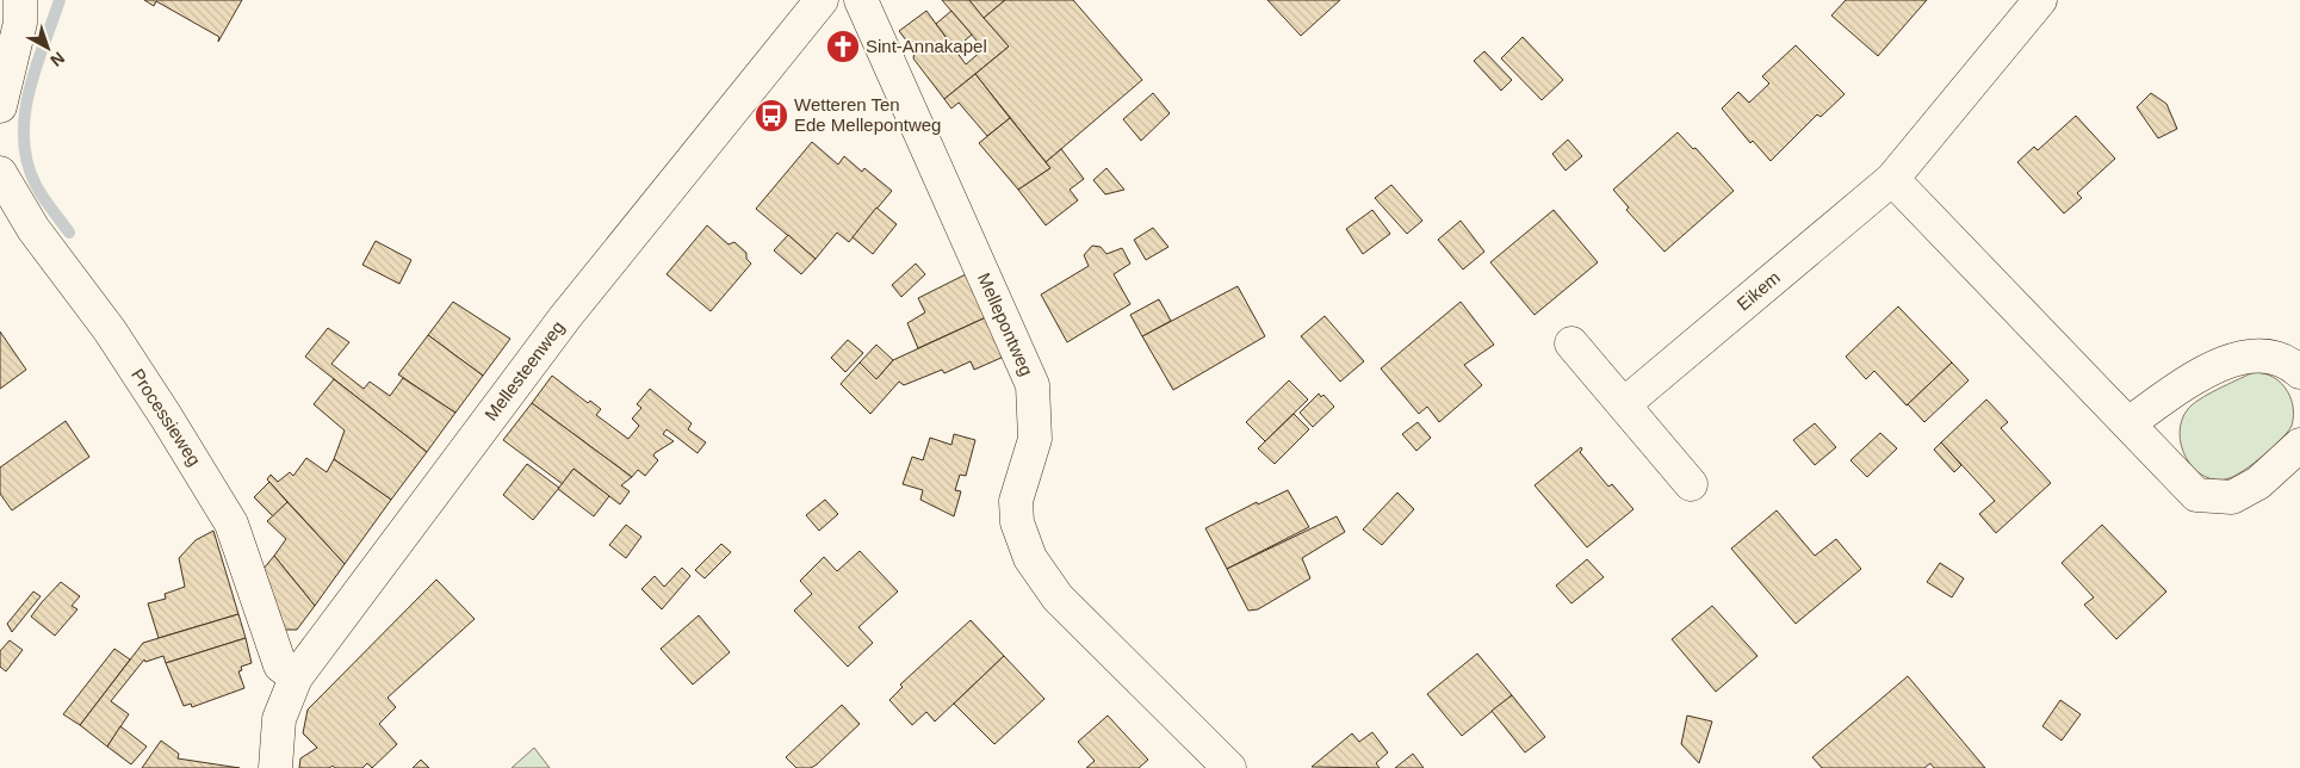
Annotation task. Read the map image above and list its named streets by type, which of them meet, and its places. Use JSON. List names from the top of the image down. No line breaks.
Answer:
{"streets":{"street":["Eikem","Mellepontweg","Mellesteenweg","Processieweg"]},"crossings":[["Mellesteenweg","Processieweg"]],"places":{"church":["Sint-Annakapel"],"bus stop":["Wetteren Ten Ede Mellepontweg"]},"north":"bottom right"}
